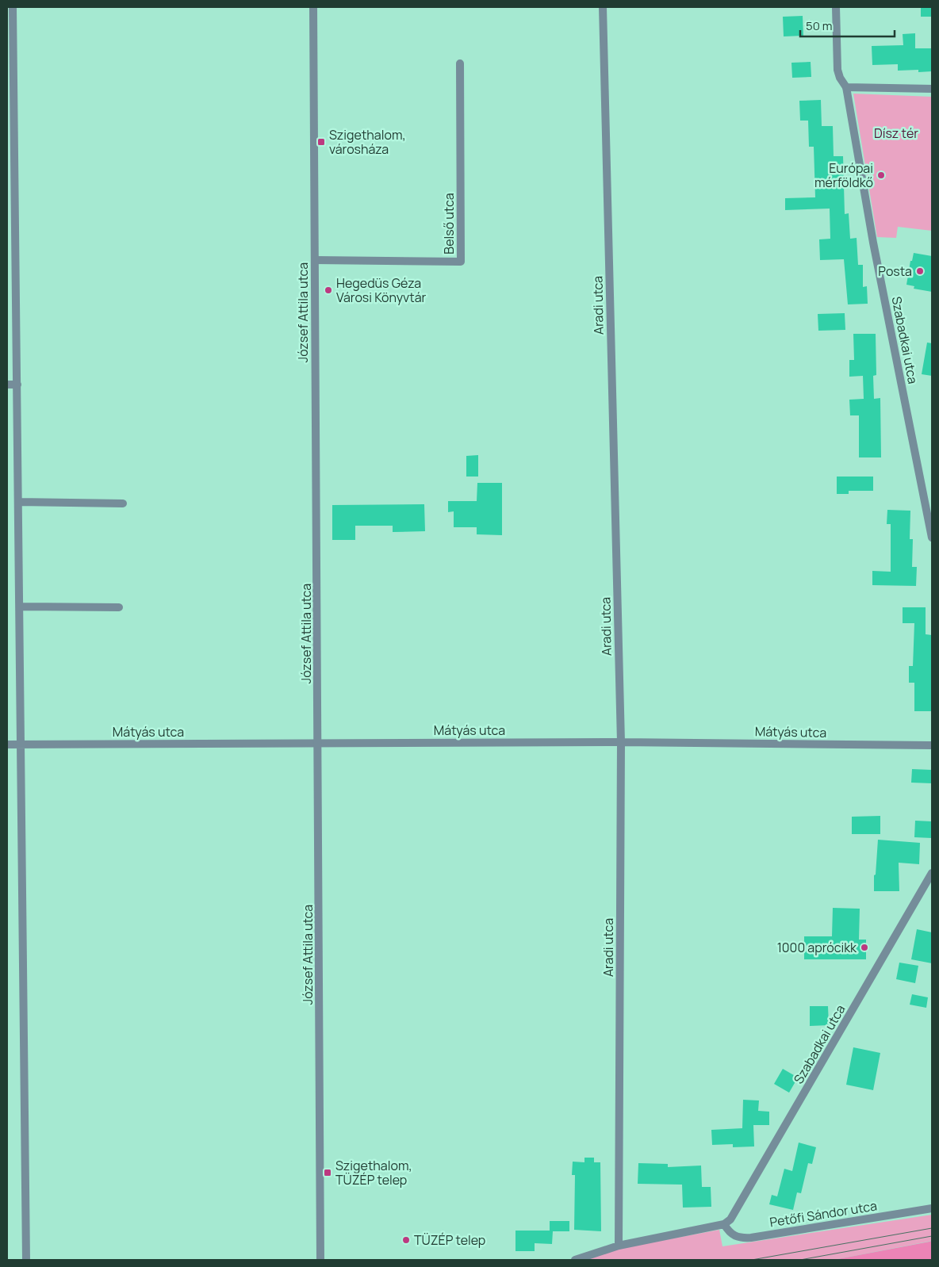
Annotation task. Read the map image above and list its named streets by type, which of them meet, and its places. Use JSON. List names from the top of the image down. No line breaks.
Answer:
{"streets":{"street":["Belső utca","Aradi utca","József Attila utca","Szabadkai utca","Mátyás utca","Petőfi Sándor utca"]},"crossings":[["Belső utca","József Attila utca"],["Aradi utca","Mátyás utca"],["József Attila utca","Mátyás utca"],["Szabadkai utca","Petőfi Sándor utca"]],"parks":["Dísz tér"],"places":{"transit":["Szigethalom, városháza","Szigethalom, TÜZÉP telep"],"other":["Európai mérföldkő","Posta","Hegedüs Géza Városi Könyvtár","1000 aprócikk","TÜZÉP telep"]},"scale_bar":"50 m"}
